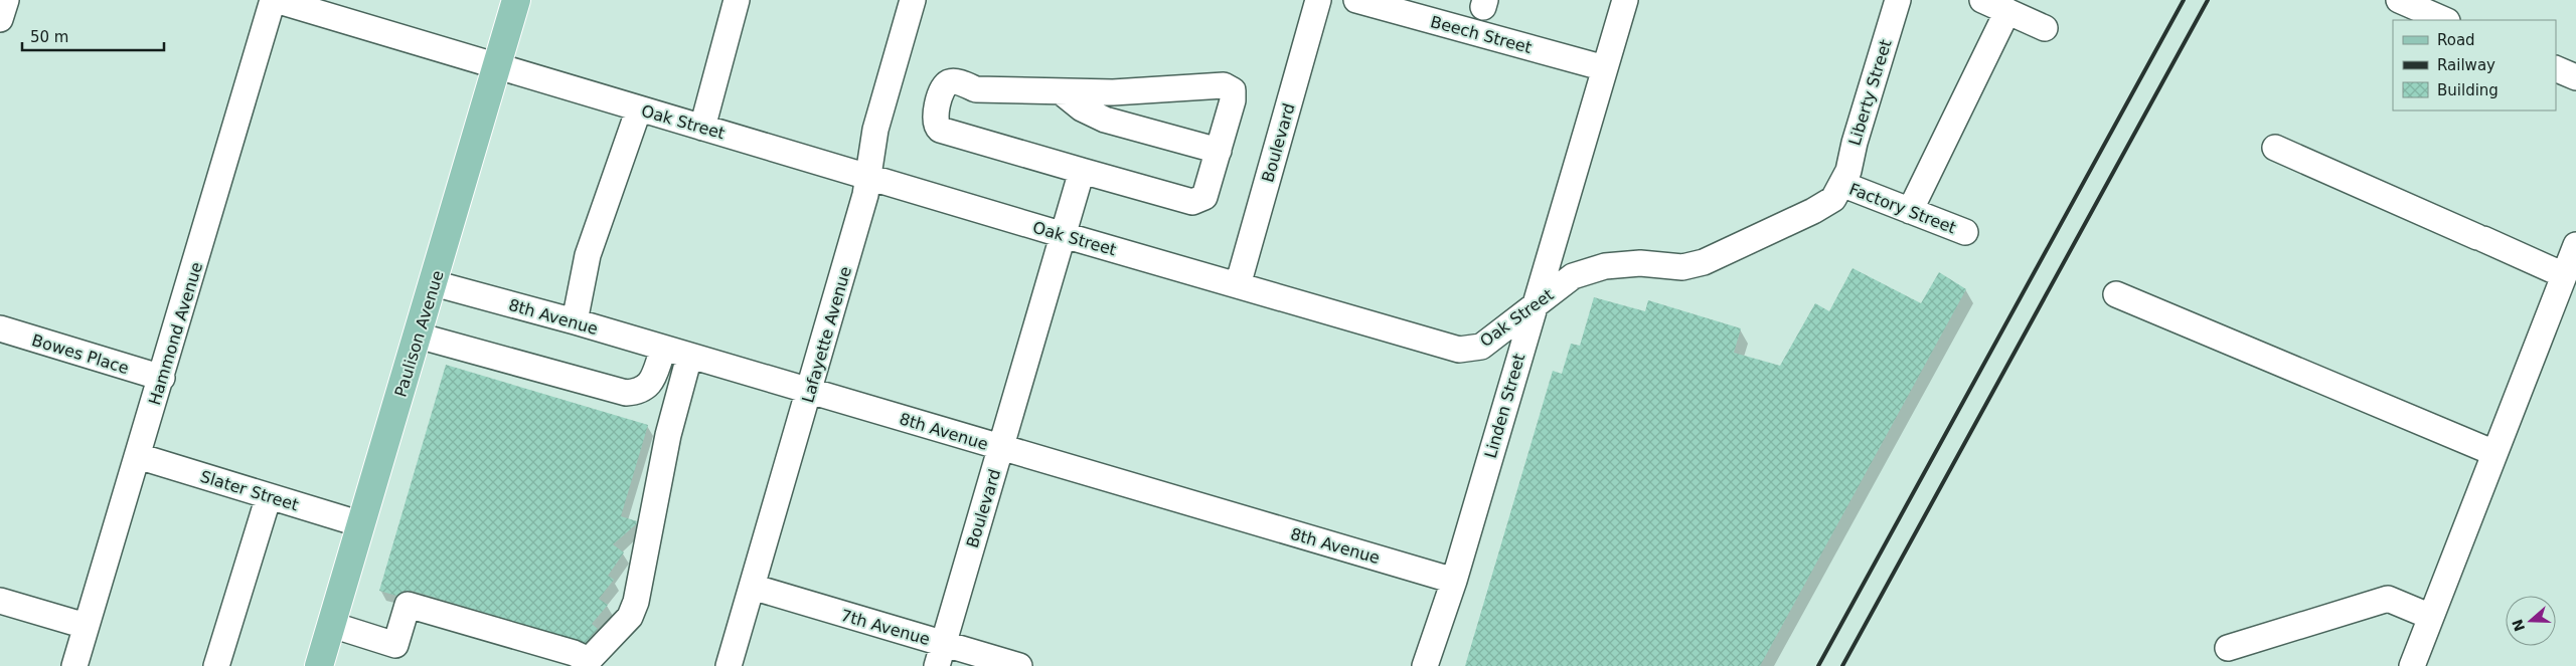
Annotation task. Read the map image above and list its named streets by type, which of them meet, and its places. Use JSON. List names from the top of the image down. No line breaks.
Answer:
{"streets":{"main road":["Paulison Avenue"],"street":["Beech Street","Liberty Street","Oak Street","Boulevard","Factory Street","8th Avenue","Hammond Avenue","Lafayette Avenue","Bowes Place","Linden Street","Slater Street","7th Avenue"]},"crossings":[["Beech Street","Linden Street"],["Liberty Street","Oak Street"],["Liberty Street","Factory Street"],["Oak Street","Boulevard"],["Oak Street","Factory Street"],["Oak Street","Hammond Avenue"],["Oak Street","Paulison Avenue"],["Oak Street","Lafayette Avenue"],["Oak Street","Linden Street"],["Boulevard","8th Avenue"],["Boulevard","7th Avenue"],["8th Avenue","Paulison Avenue"],["8th Avenue","Lafayette Avenue"],["8th Avenue","Linden Street"],["Hammond Avenue","Bowes Place"],["Hammond Avenue","Slater Street"],["Paulison Avenue","Slater Street"],["Lafayette Avenue","7th Avenue"]],"legend":["Road","Railway","Building"],"scale_bar":"50 m","north":"left"}
